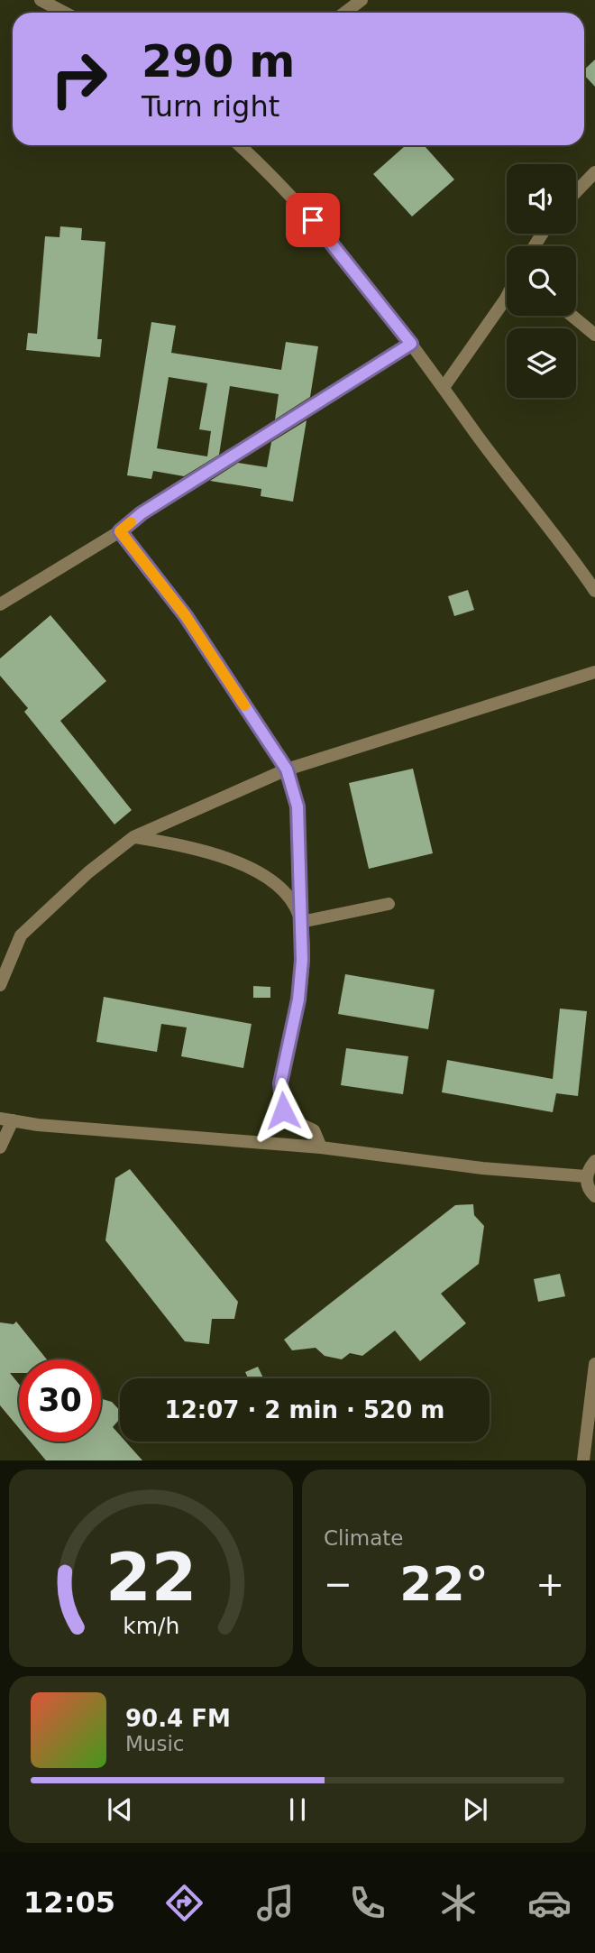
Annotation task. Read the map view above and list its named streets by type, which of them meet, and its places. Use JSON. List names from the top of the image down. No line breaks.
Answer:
{"page":{"turn":["290 m","Turn right"],"limit":"30","trip":"12:07 · 2 min · 520 m","tile":"Climate","heat":["−","22°","+"],"song":["90.4 FM","Music"],"tabs":"12:05","gauge":["22","km/h"]}}
